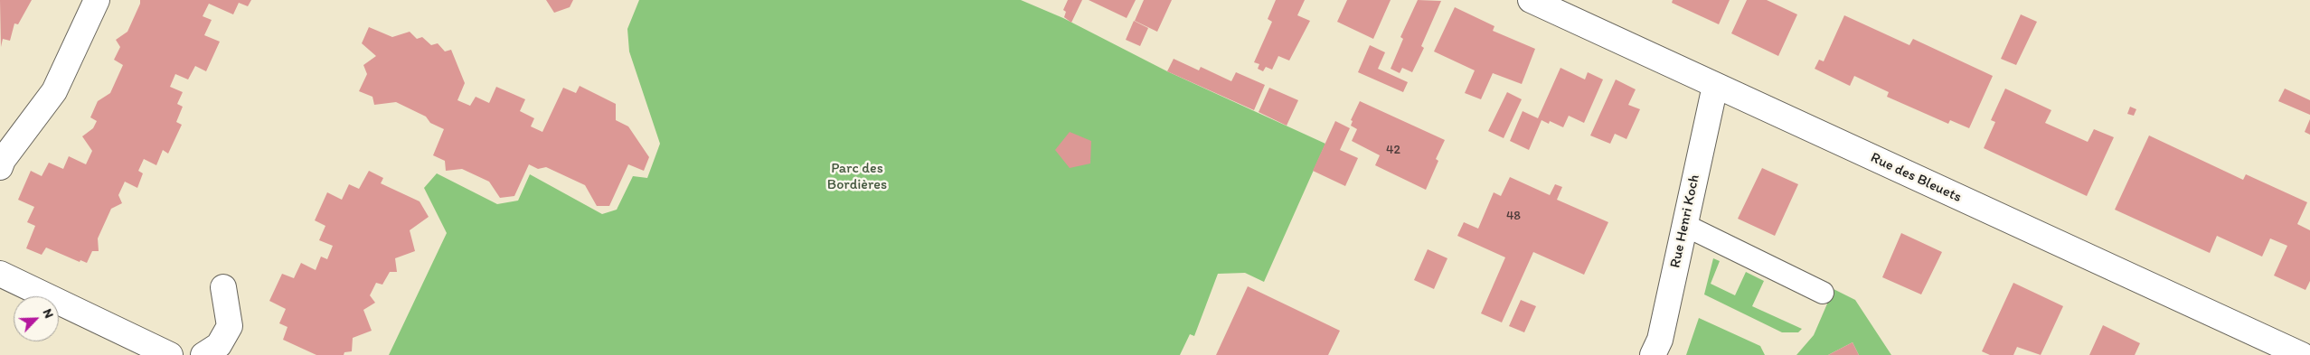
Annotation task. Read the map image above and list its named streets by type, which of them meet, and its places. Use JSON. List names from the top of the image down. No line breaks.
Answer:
{"streets":{"street":["Rue des Bleuets","Rue Henri Koch"]},"crossings":[["Rue des Bleuets","Rue Henri Koch"]],"parks":["Parc des Bordières"],"house_numbers":["42","48"],"north":"top right"}
